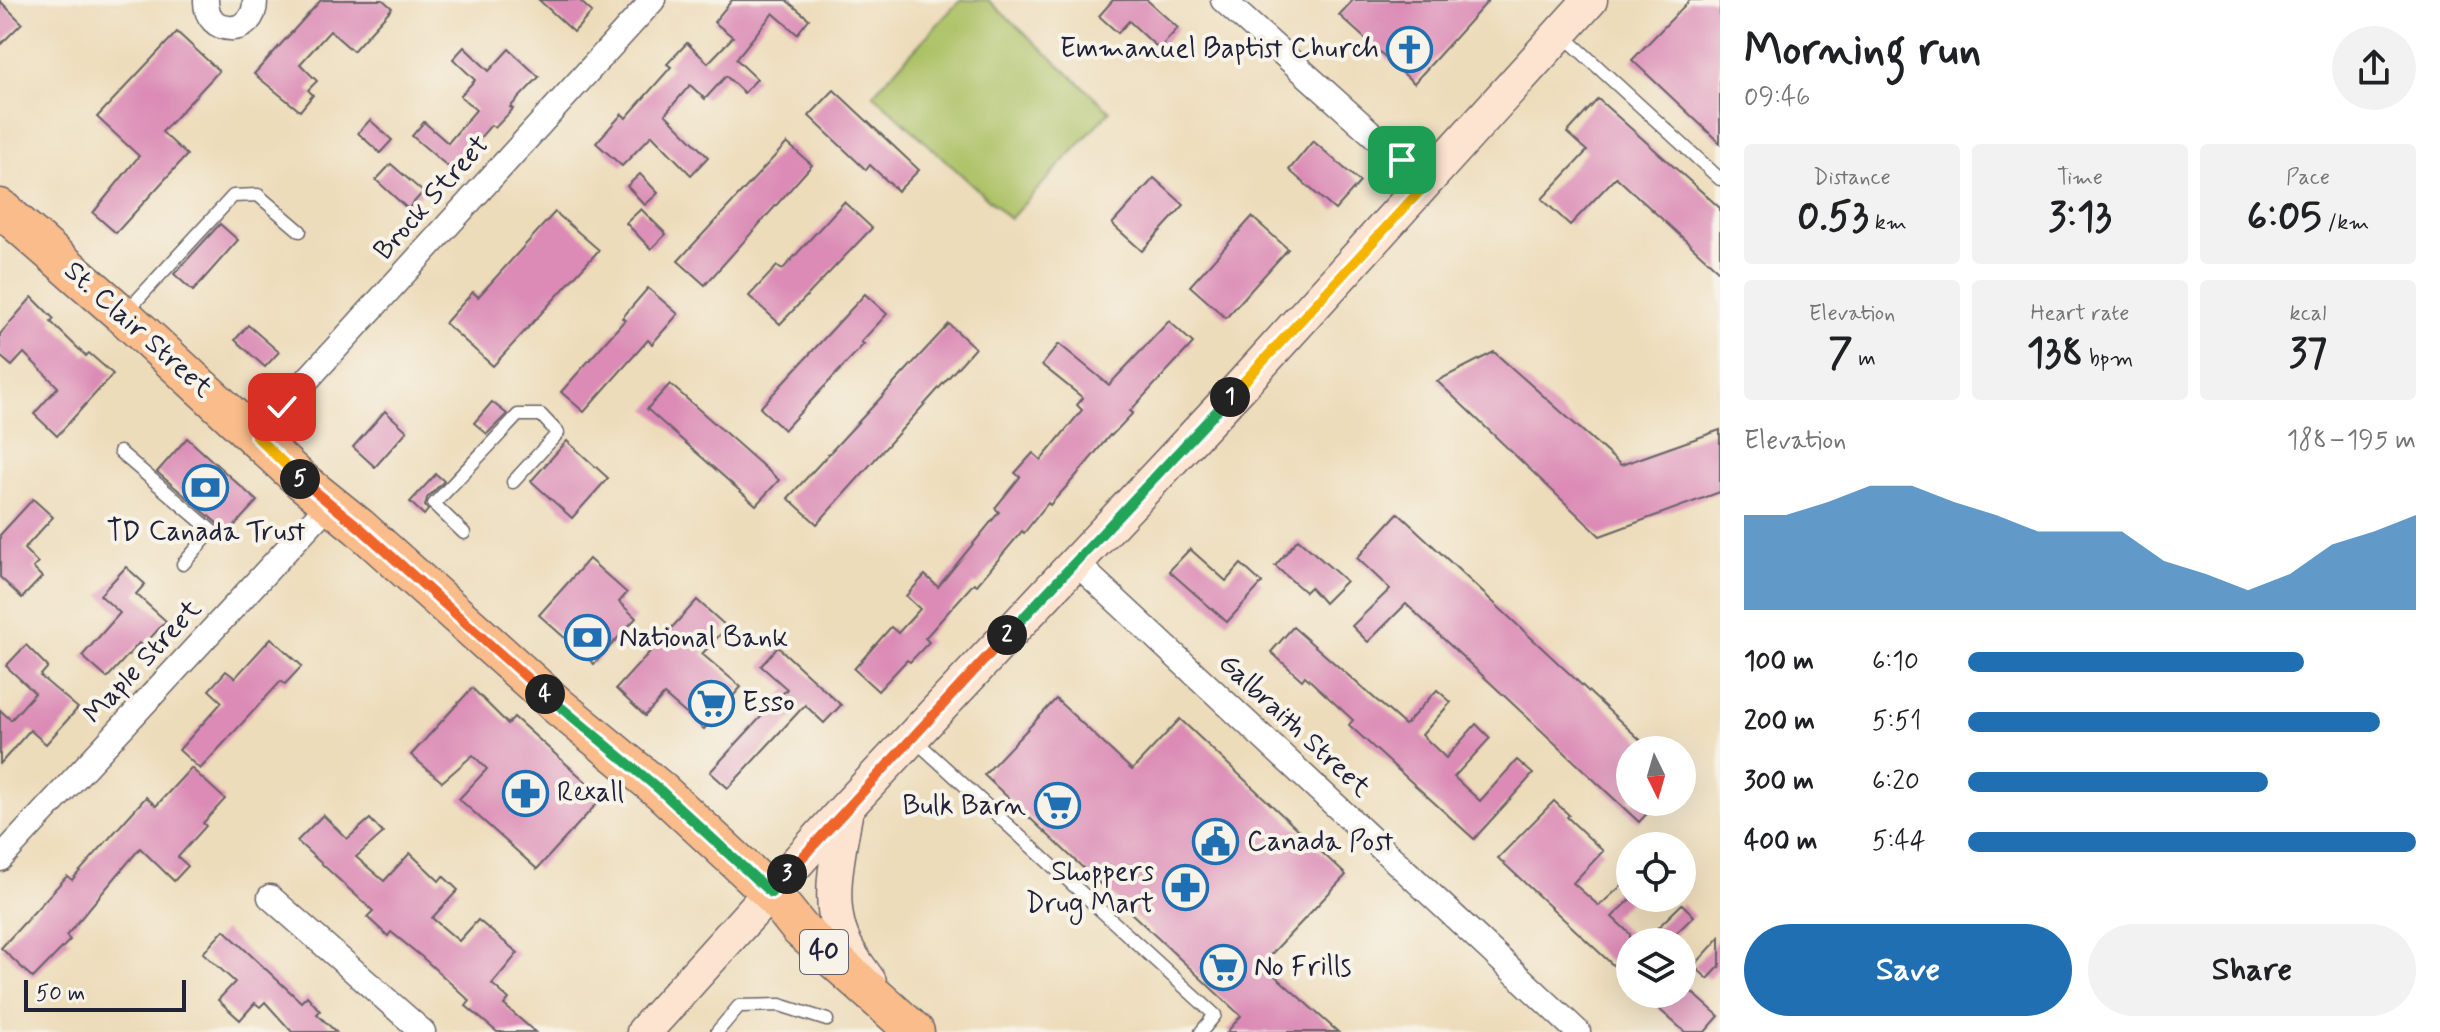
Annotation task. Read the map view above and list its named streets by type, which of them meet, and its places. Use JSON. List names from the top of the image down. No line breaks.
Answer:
{"streets":{"main road":["St. Clair Street","40"],"street":["Brock Street","Maple Street","Galbraith Street"]},"crossings":[["Brock Street","St. Clair Street"],["St. Clair Street","Maple Street"]],"places":{"church":["Emmanuel Baptist Church"],"bank":["TD Canada Trust","National Bank"],"supermarket":["Esso","Bulk Barn","No Frills"],"pharmacy":["Rexall","Shoppers Drug Mart"],"public building":["Canada Post"]},"scale_bar":"50 m","north":"bottom","page":{"heading":["Morning run","09:46"],"stats":[["Distance","0.53 km"],["Time","3:13"],["Pace","6:05 /km"],["Elevation","7 m"],["Heart rate","138 bpm"],["kcal","37"]],"pins":["1","5","2","4","3"],"chart":["Elevation","188–195 m"],"list":[{"name":"100 m","note":"6:10"},{"name":"200 m","note":"5:51"},{"name":"300 m","note":"6:20"},{"name":"400 m","note":"5:44"}],"buttons":["Save","Share"],"scale":"50 m"}}
